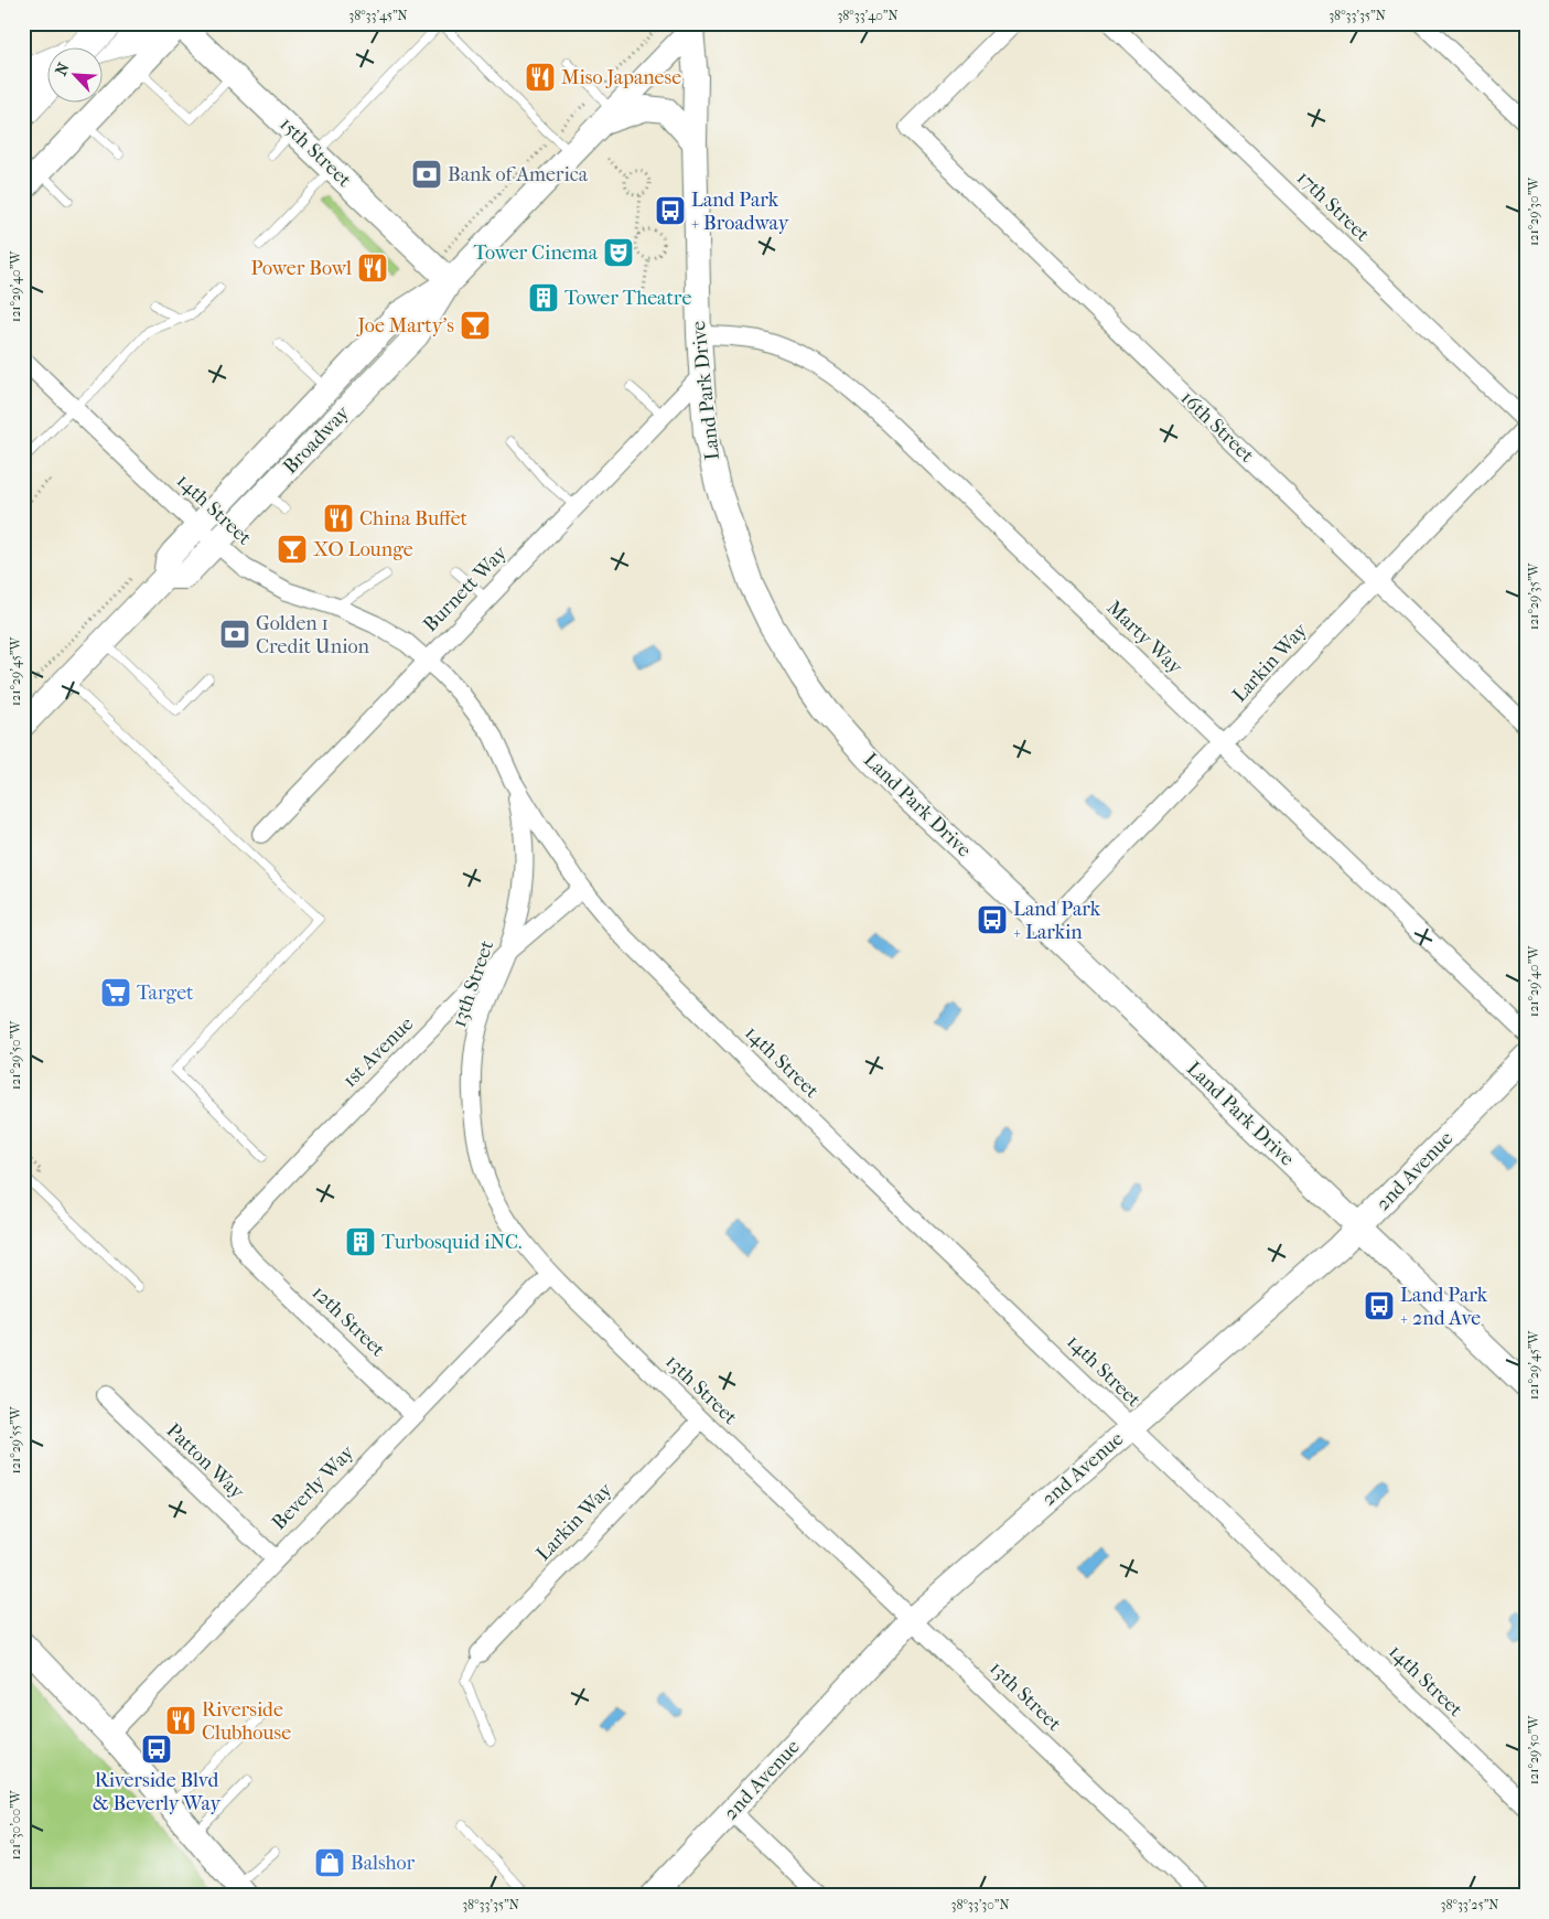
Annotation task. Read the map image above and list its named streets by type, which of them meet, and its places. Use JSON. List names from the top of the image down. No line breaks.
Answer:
{"streets":{"main road":["15th Street","Land Park Drive","Broadway","2nd Avenue"],"street":["17th Street","16th Street","14th Street","Burnett Way","Marty Way","Larkin Way","13th Street","1st Avenue","12th Street","Patton Way","Beverly Way"]},"crossings":[["15th Street","Broadway"],["Land Park Drive","Broadway"],["Land Park Drive","Burnett Way"],["Land Park Drive","Marty Way"],["Land Park Drive","Larkin Way"],["Land Park Drive","2nd Avenue"],["16th Street","Larkin Way"],["Broadway","14th Street"],["14th Street","Burnett Way"],["14th Street","13th Street"],["14th Street","1st Avenue"],["14th Street","2nd Avenue"],["Marty Way","Larkin Way"],["Larkin Way","13th Street"],["13th Street","1st Avenue"],["13th Street","2nd Avenue"],["13th Street","Beverly Way"],["1st Avenue","12th Street"],["12th Street","Beverly Way"],["Patton Way","Beverly Way"]],"places":{"restaurant":["Miso Japanese","Power Bowl","China Buffet","Riverside Clubhouse"],"bank":["Bank of America","Golden 1 Credit Union"],"bus stop":["Land Park + Broadway","Land Park + Larkin","Land Park + 2nd Ave","Riverside Blvd & Beverly Way"],"theatre":["Tower Cinema"],"building":["Tower Theatre","Turbosquid iNC."],"bar":["Joe Marty's","XO Lounge"],"supermarket":["Target"],"shop":["Balshor"]},"north":"top left","coordinates":["38°33'45\"N","38°33'40\"N","38°33'35\"N","121°29'30\"W","121°29'40\"W","121°29'35\"W","121°29'45\"W","121°29'50\"W","121°29'55\"W","121°30'00\"W","38°33'30\"N","38°33'25\"N"]}
